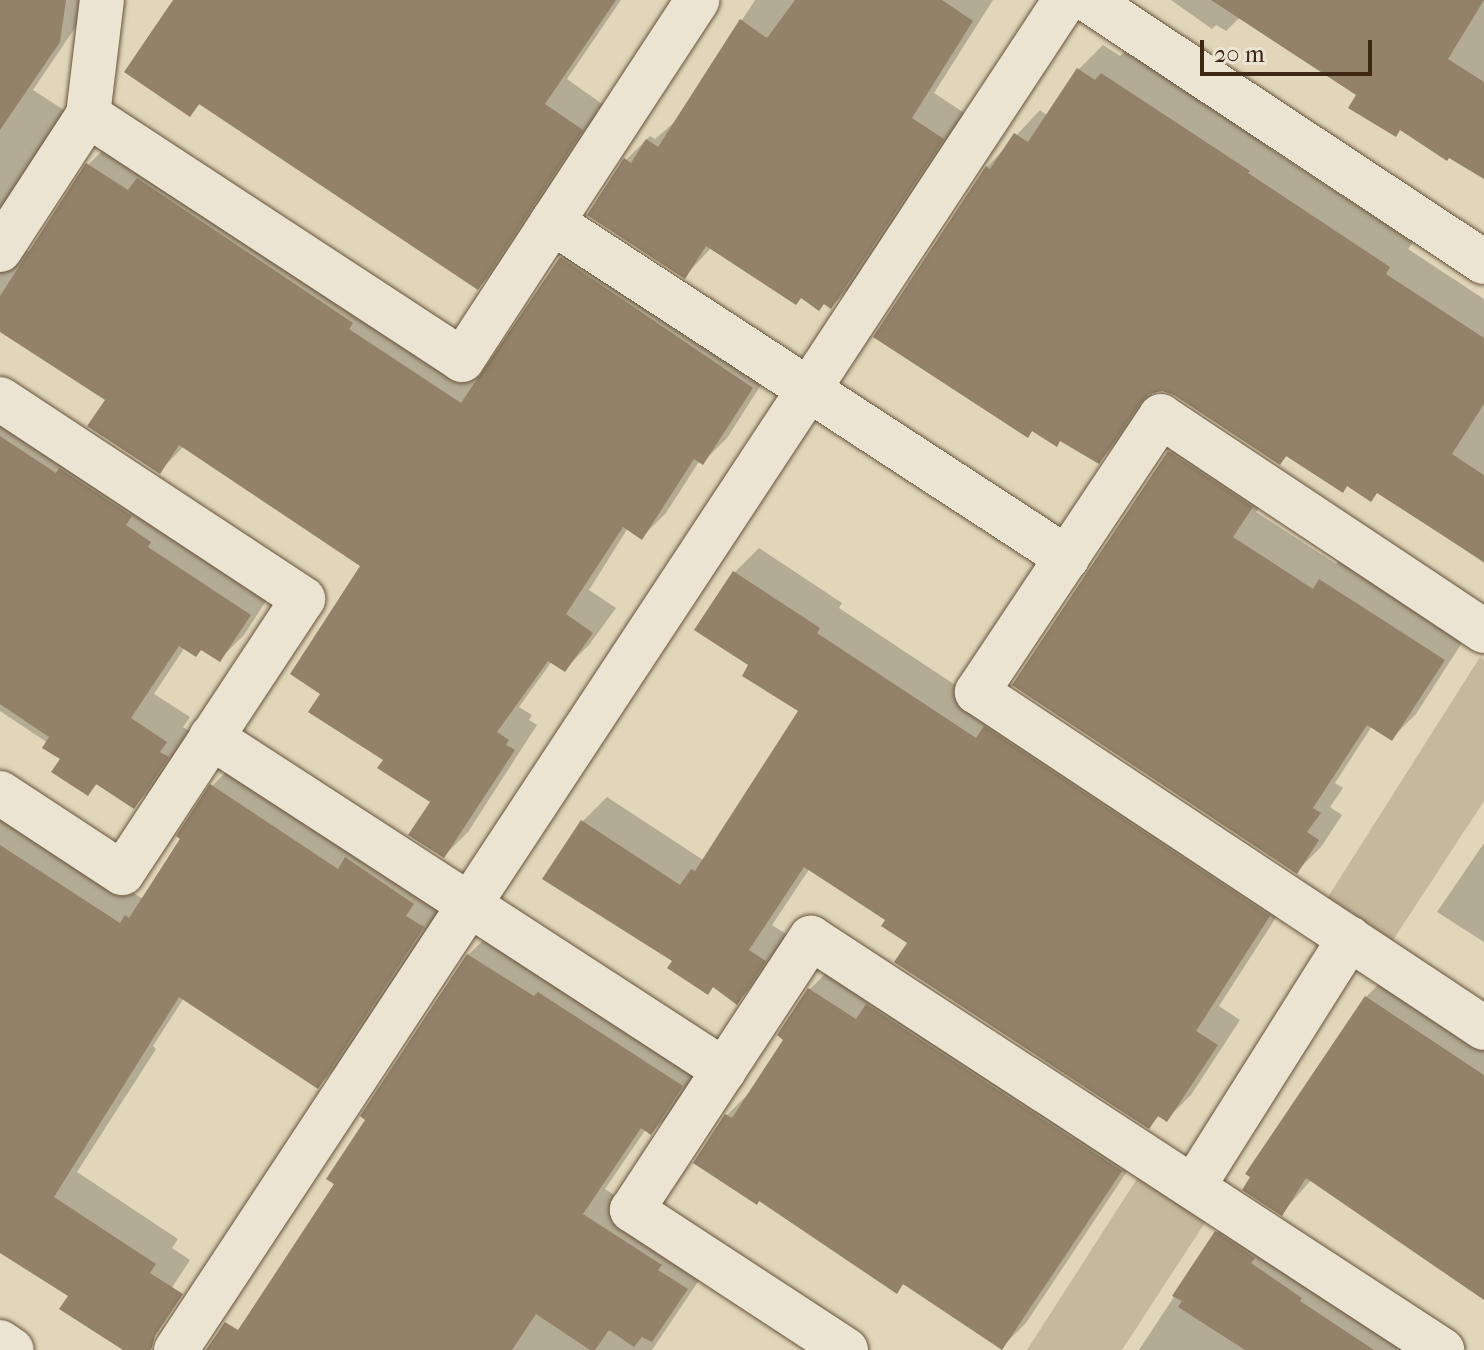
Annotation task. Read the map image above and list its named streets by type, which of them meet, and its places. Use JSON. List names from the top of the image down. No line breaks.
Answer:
{"scale_bar":"20 m"}
